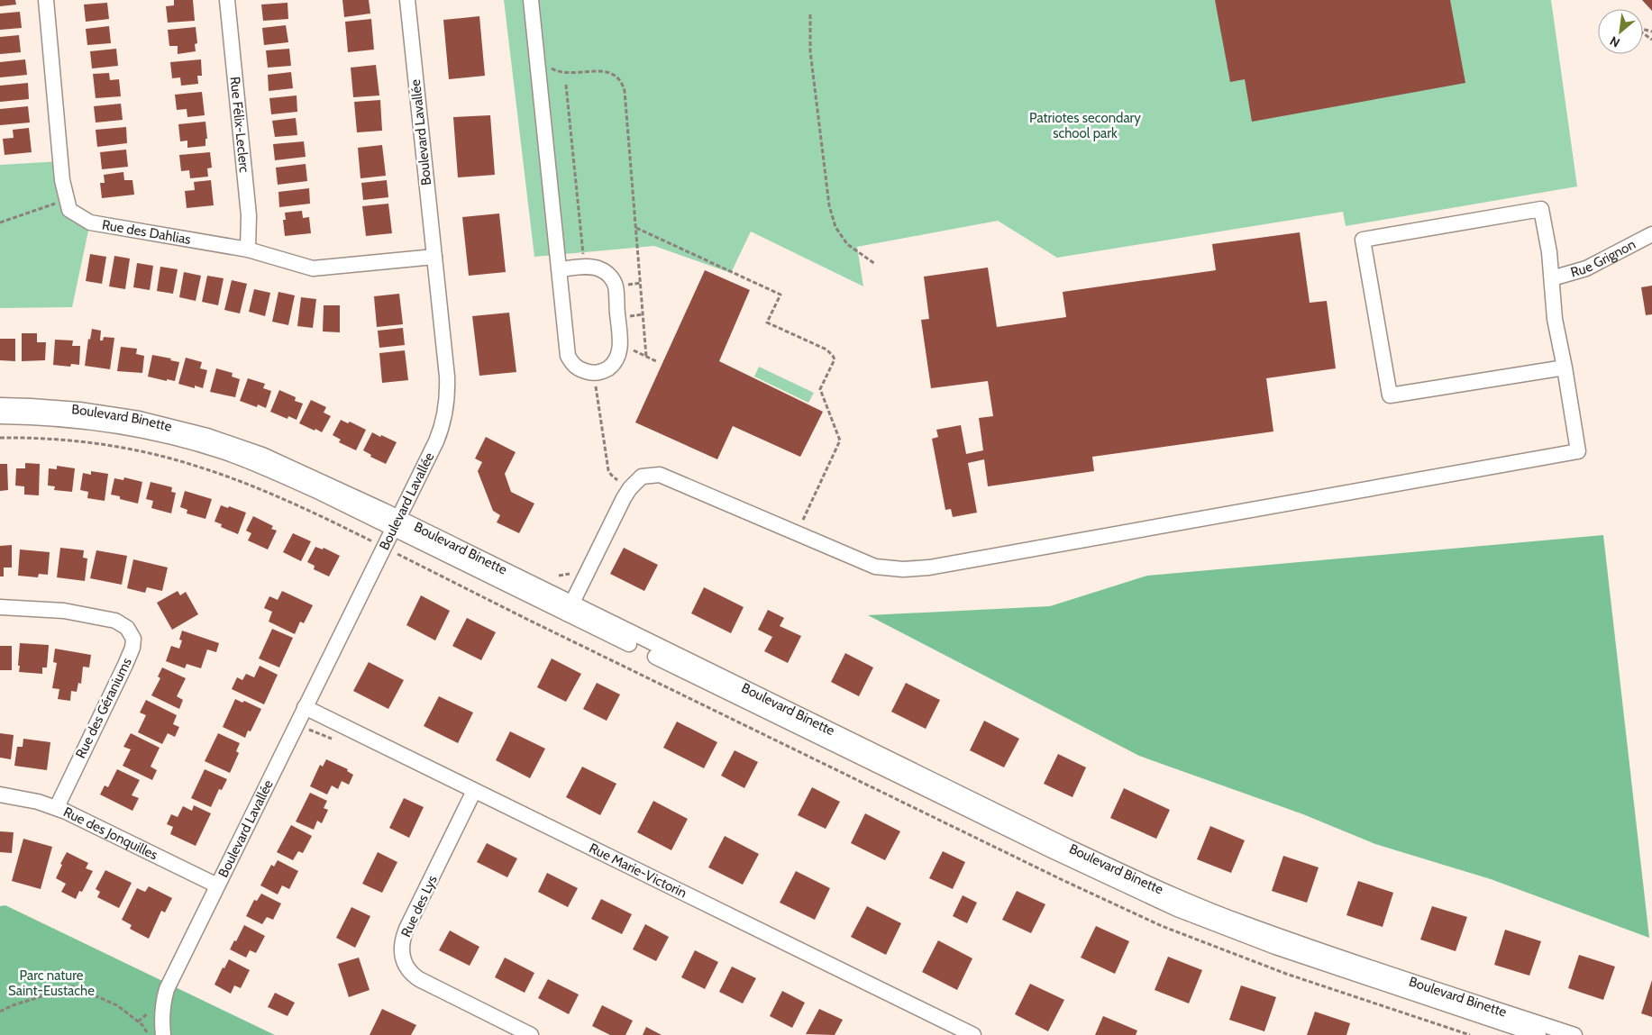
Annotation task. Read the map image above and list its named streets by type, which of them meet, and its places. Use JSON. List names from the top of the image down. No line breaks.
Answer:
{"streets":{"street":["Rue Félix-Leclerc","Boulevard Lavallée","Rue des Dahlias","Rue Grignon","Boulevard Binette","Rue des Géraniums","Rue des Jonquilles","Rue Marie-Victorin","Rue des Lys"]},"crossings":[["Rue Félix-Leclerc","Rue des Dahlias"],["Boulevard Lavallée","Rue des Dahlias"],["Boulevard Lavallée","Boulevard Binette"],["Boulevard Lavallée","Rue des Jonquilles"],["Boulevard Lavallée","Rue Marie-Victorin"],["Rue des Géraniums","Rue des Jonquilles"],["Rue Marie-Victorin","Rue des Lys"]],"parks":["Patriotes secondary school park","Parc nature Saint-Eustache"],"north":"bottom left"}
